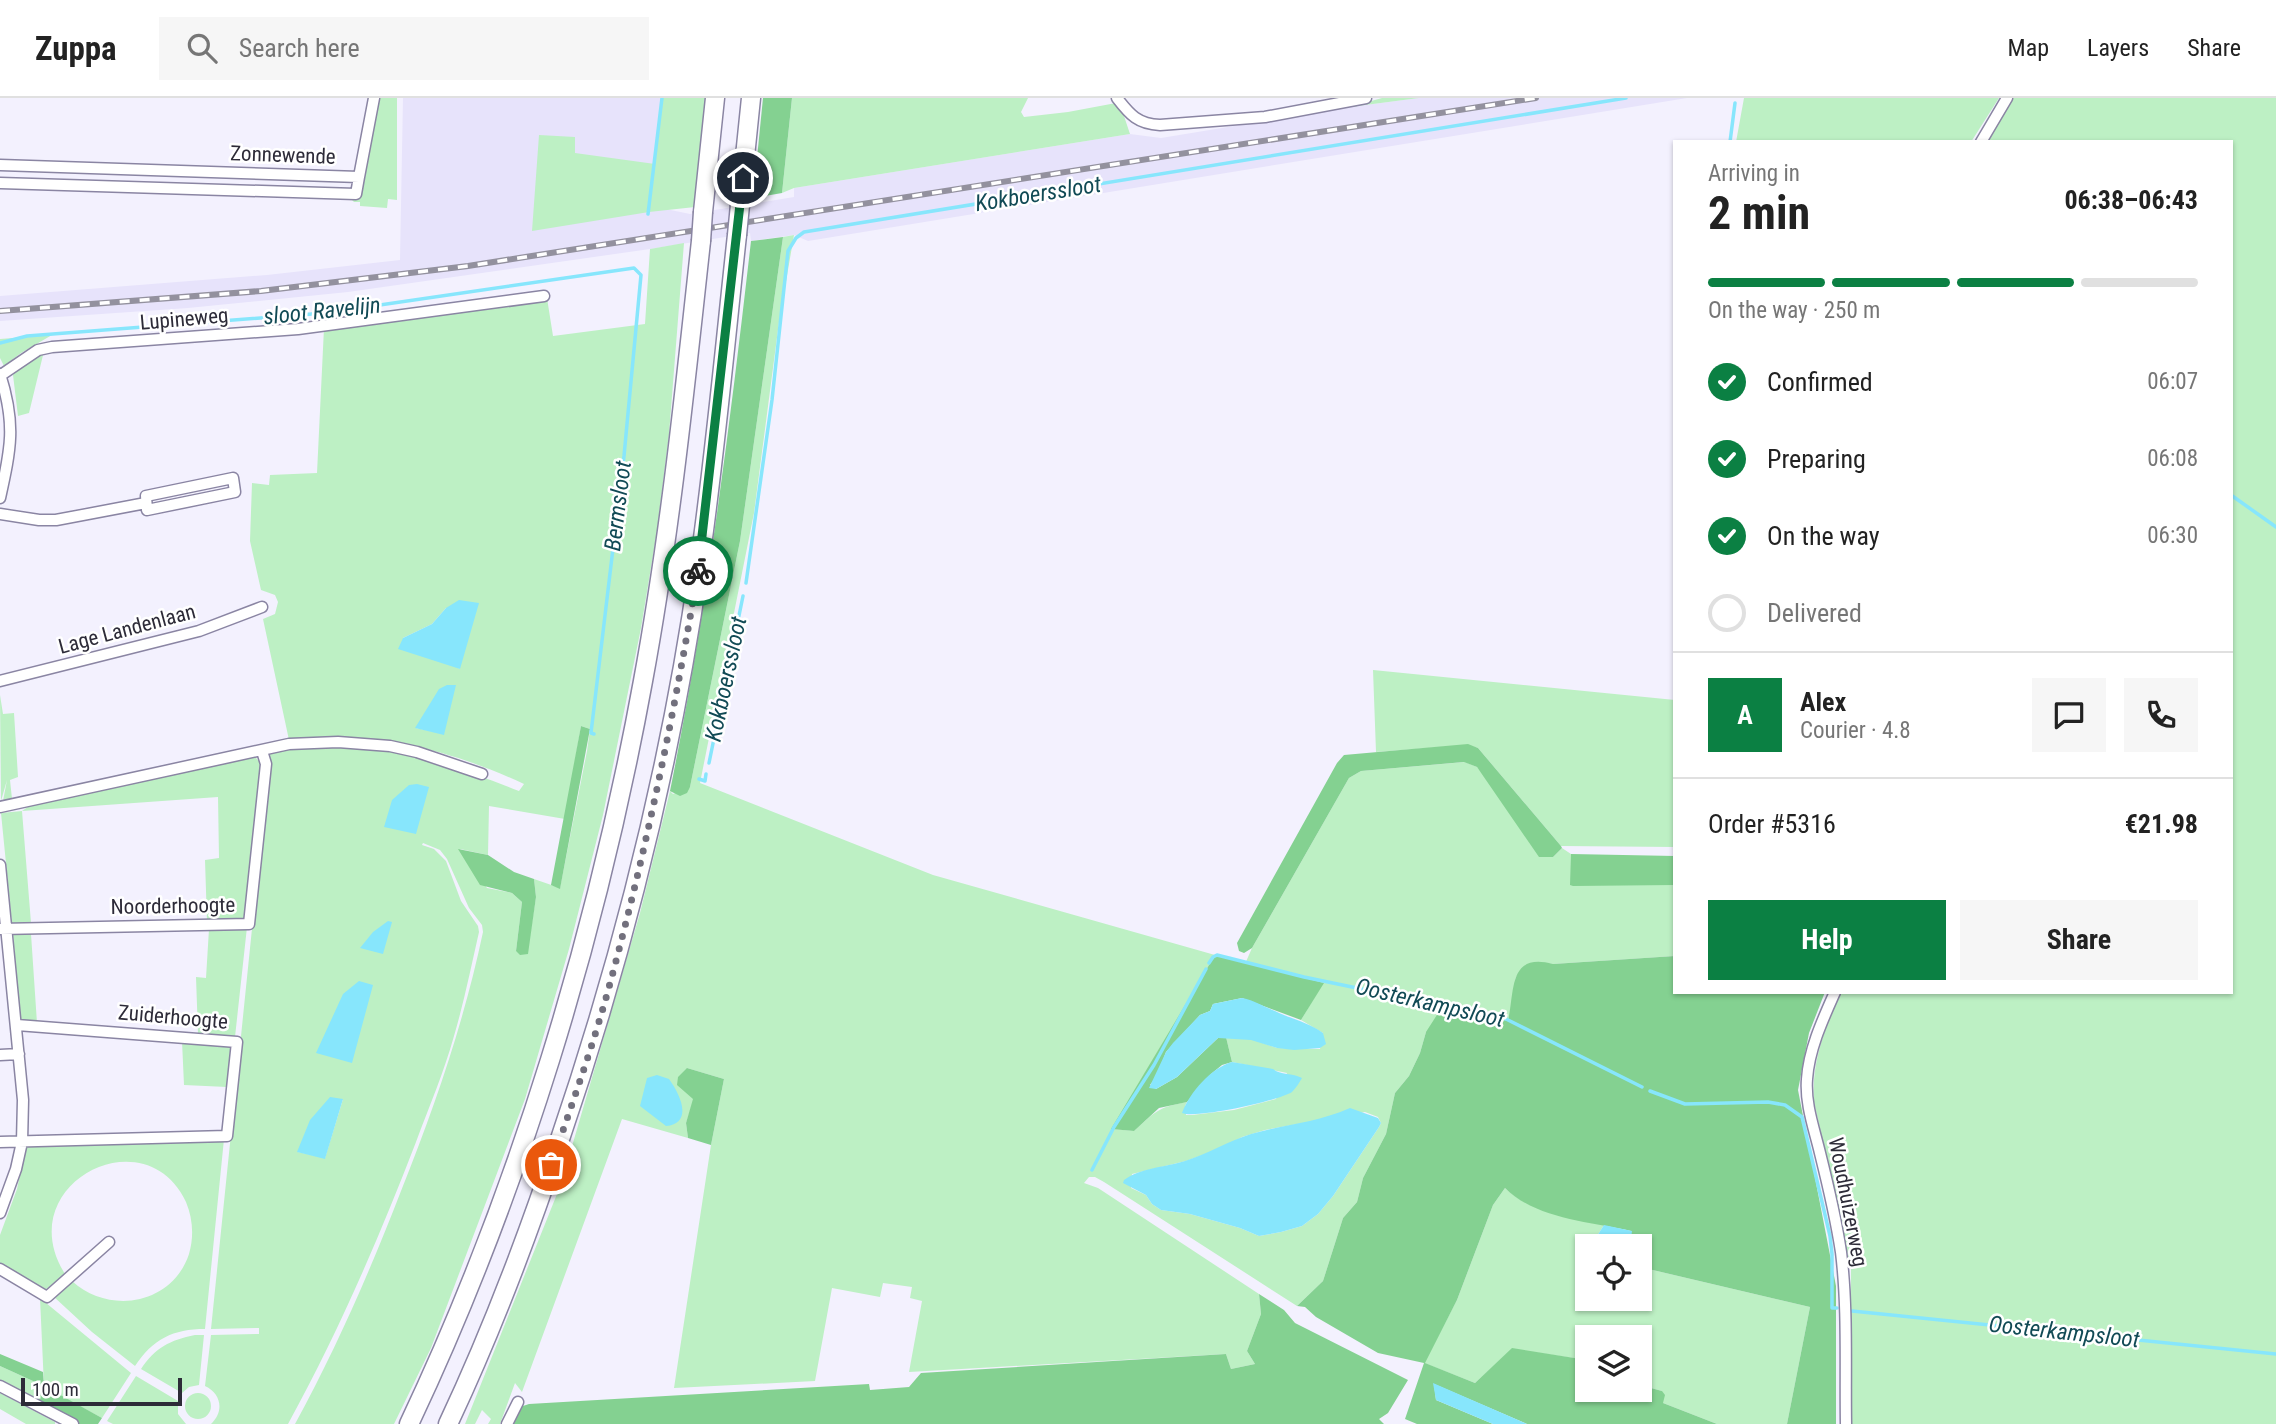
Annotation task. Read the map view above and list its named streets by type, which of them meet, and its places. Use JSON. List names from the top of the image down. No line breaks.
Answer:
{"streets":{"street":["Zonnewende","Lupineweg","Lage Landenlaan","Noorderhoogte","Zuiderhoogte","Woudhuizerweg"]},"water":["Kokboerssloot","sloot Ravelijn","Bermsloot","Oosterkampsloot"],"scale_bar":"100 m","page":{"header":"Zuppa","search":"Search here","nav":["Map","Layers","Share"],"heading":["2 min","Arriving in","06:38–06:43"],"panel":["Alex","Courier · 4.8","Order #5316","€21.98"],"bar":"On the way · 250 m","list":[["Confirmed","06:07"],["Preparing","06:08"],["On the way","06:30"],"Delivered"],"round":"A","buttons":["Help","Share"],"scale":"100 m"}}
